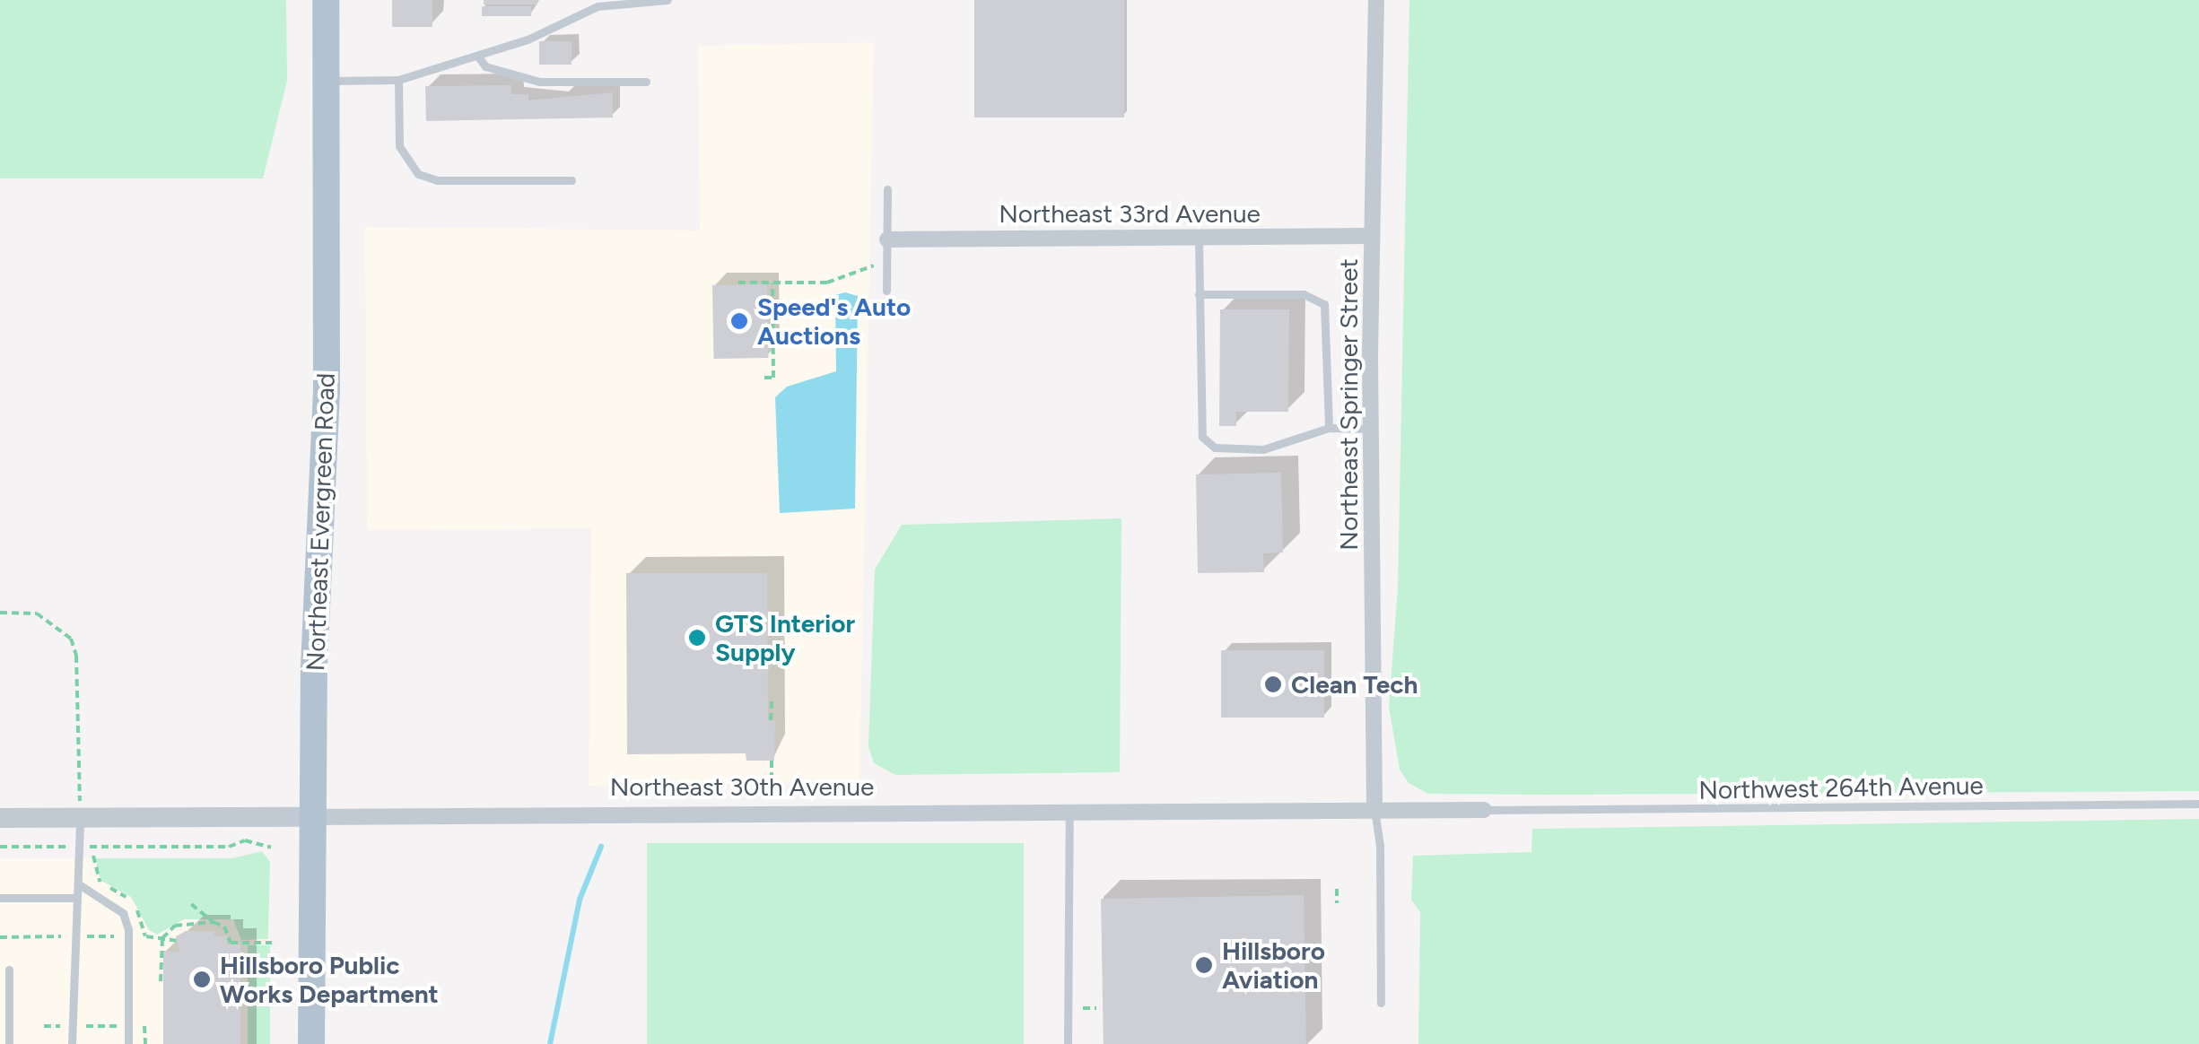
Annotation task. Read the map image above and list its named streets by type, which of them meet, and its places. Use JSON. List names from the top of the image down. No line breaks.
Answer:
{"streets":{"main road":["Northeast Evergreen Road"],"street":["Northeast 33rd Avenue","Northeast Springer Street","Northeast 30th Avenue"],"lane":["Northwest 264th Avenue"]},"crossings":[["Northeast 33rd Avenue","Northeast Springer Street"],["Northeast Springer Street","Northeast 30th Avenue"],["Northeast Evergreen Road","Northeast 30th Avenue"],["Northeast 30th Avenue","Northwest 264th Avenue"]],"places":["Speed's Auto Auctions","GTS Interior Supply","Clean Tech","Hillsboro Aviation","Hillsboro Public Works Department"]}
